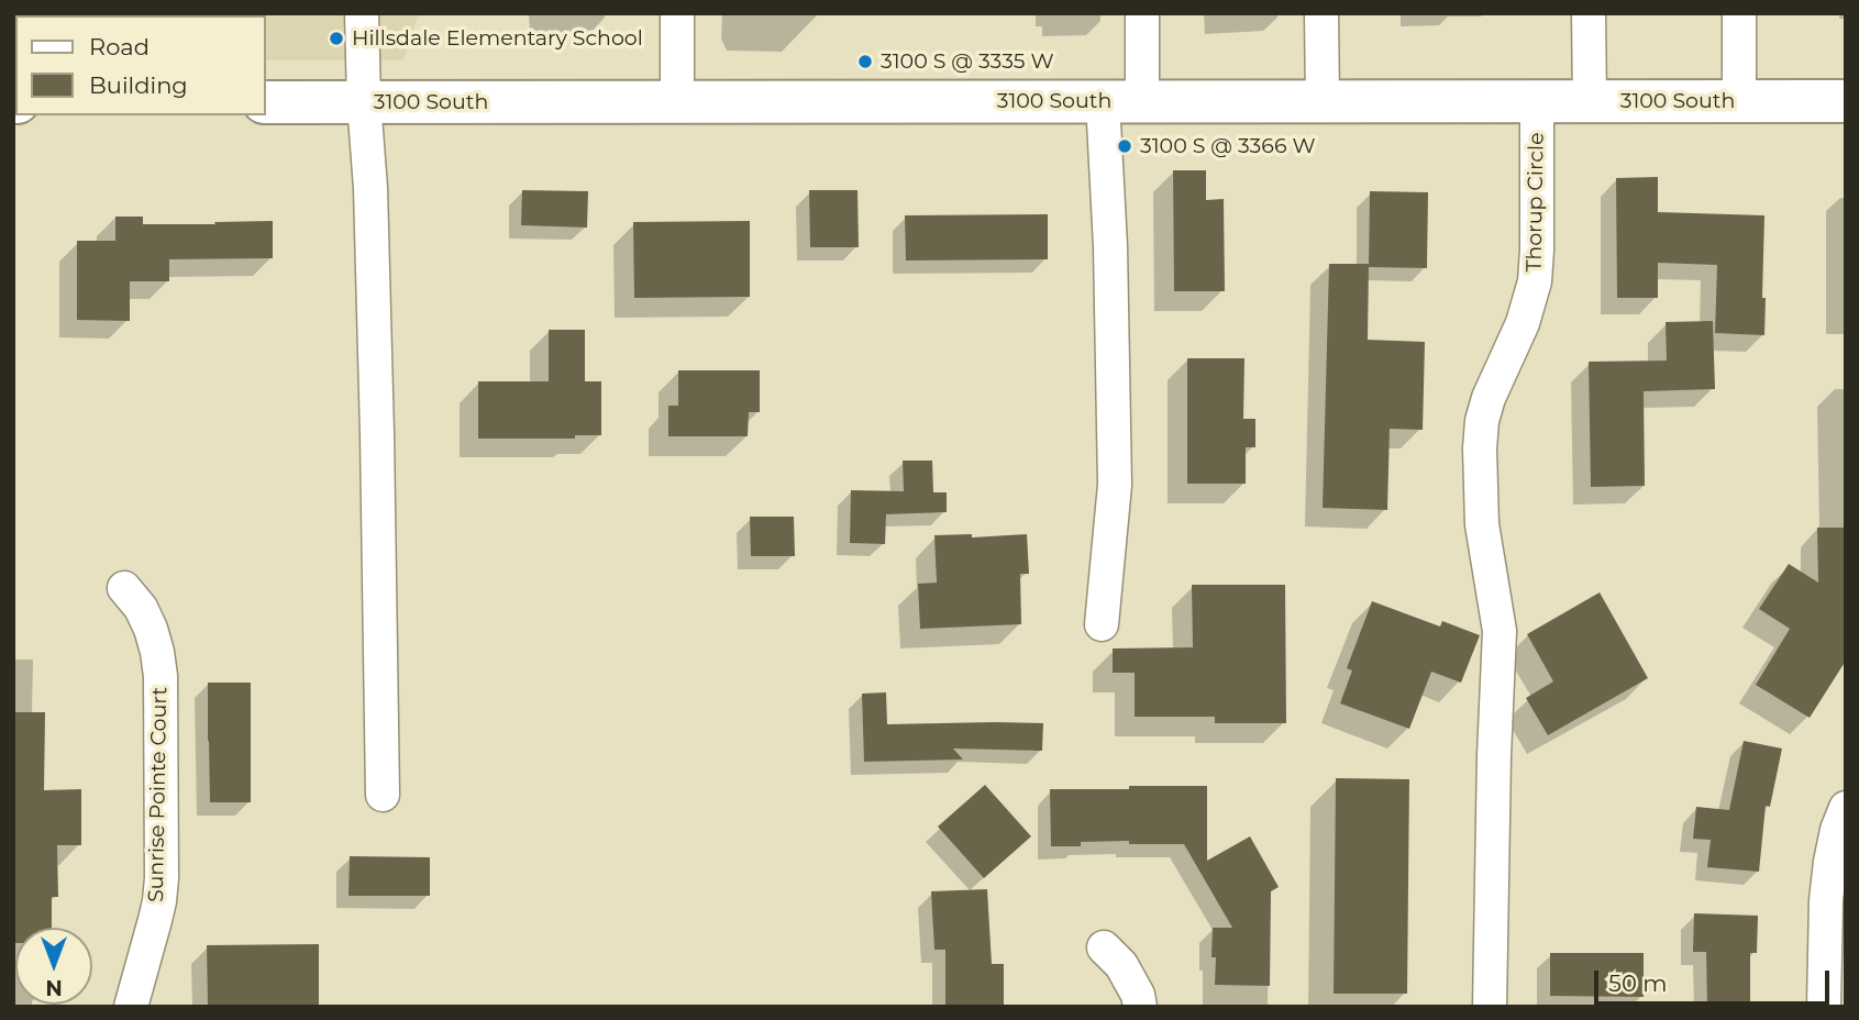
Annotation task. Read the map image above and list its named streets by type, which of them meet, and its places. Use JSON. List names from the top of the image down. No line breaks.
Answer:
{"streets":{"main road":["3100 South"],"street":["Thorup Circle","Sunrise Pointe Court"]},"crossings":[["3100 South","Thorup Circle"]],"places":["Hillsdale Elementary School","3100 S @ 3335 W","3100 S @ 3366 W"],"legend":["Road","Building"],"scale_bar":"50 m","north":"bottom"}
